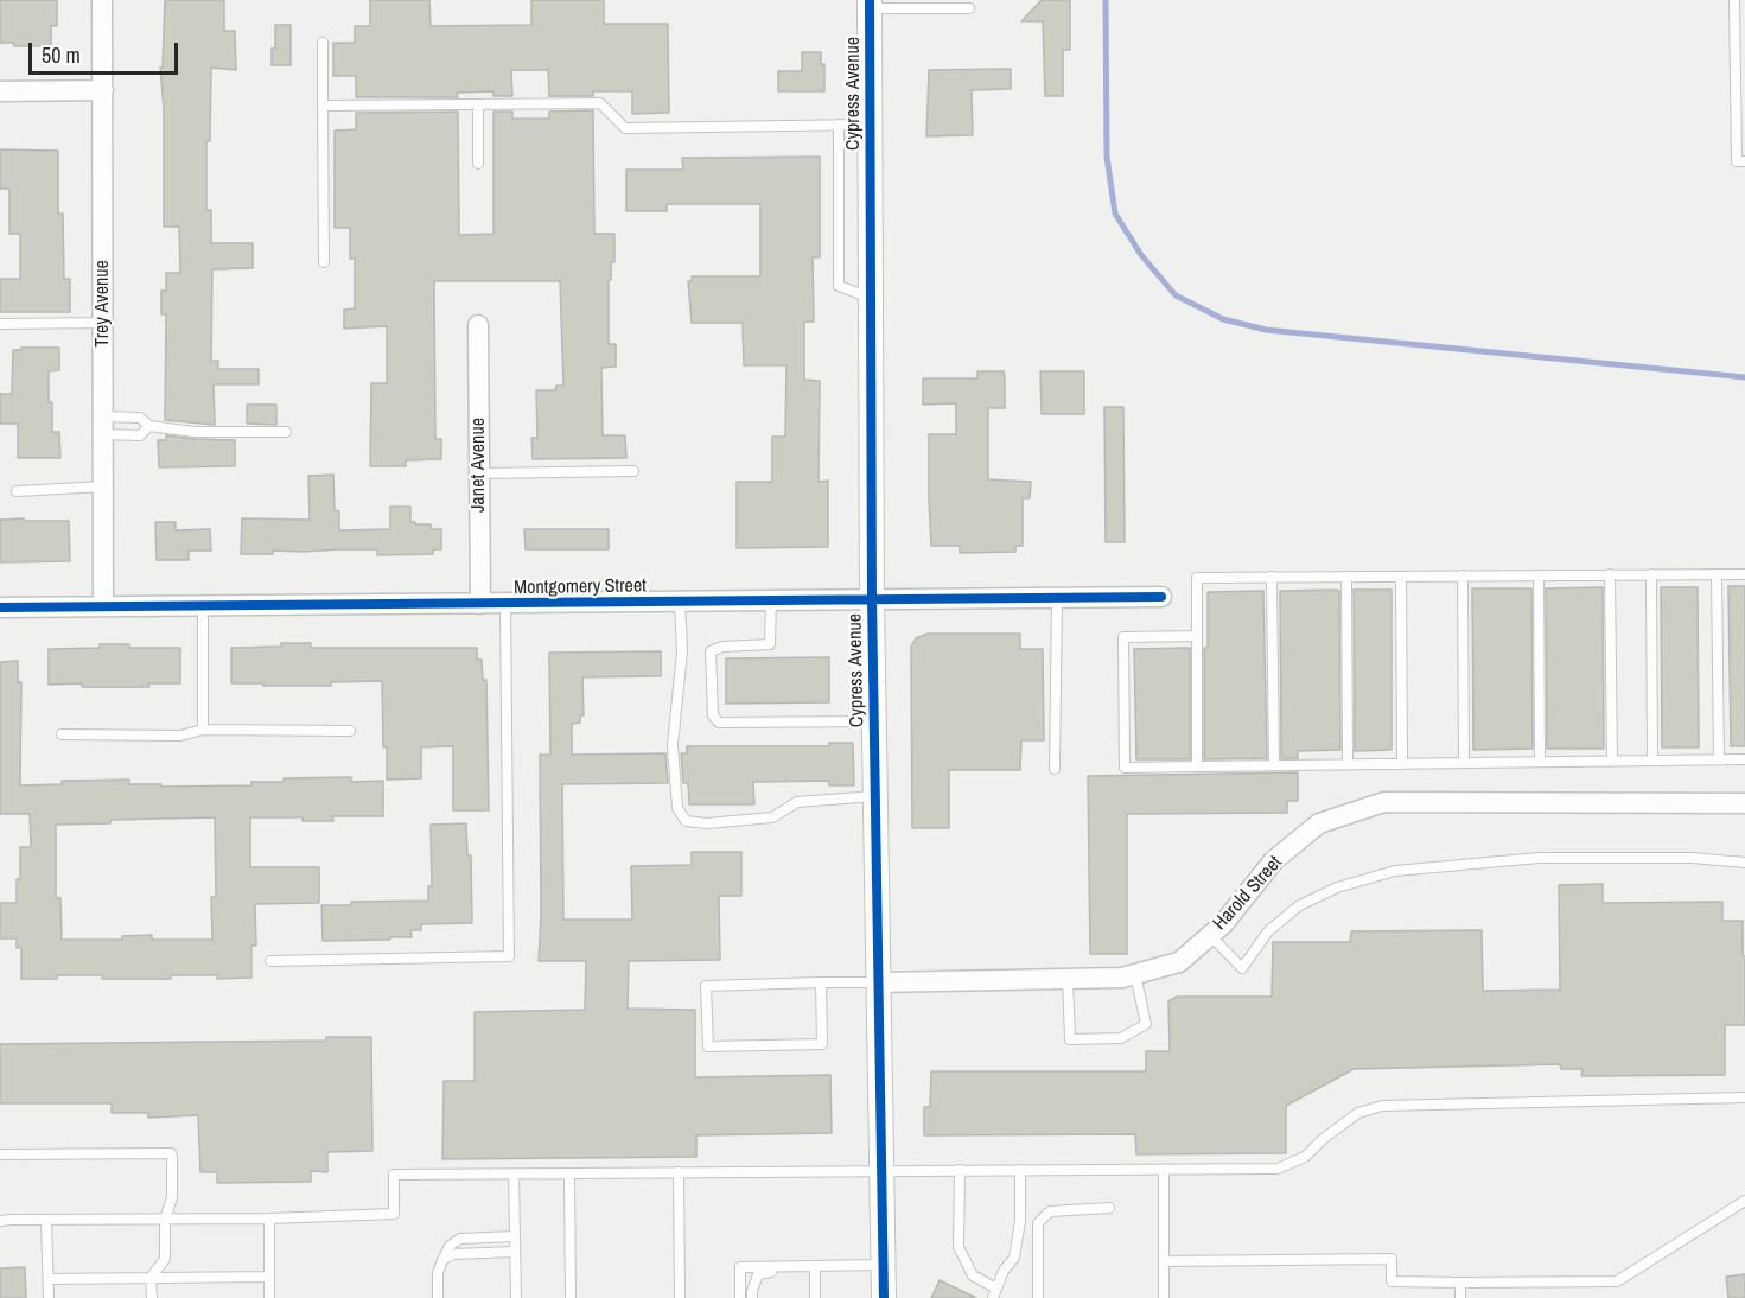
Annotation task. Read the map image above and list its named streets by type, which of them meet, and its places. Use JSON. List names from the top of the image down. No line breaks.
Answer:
{"streets":{"street":["Cypress Avenue","Trey Avenue","Janet Avenue","Montgomery Street","Harold Street"]},"crossings":[["Cypress Avenue","Montgomery Street"],["Cypress Avenue","Harold Street"],["Trey Avenue","Montgomery Street"],["Janet Avenue","Montgomery Street"]],"scale_bar":"50 m"}
